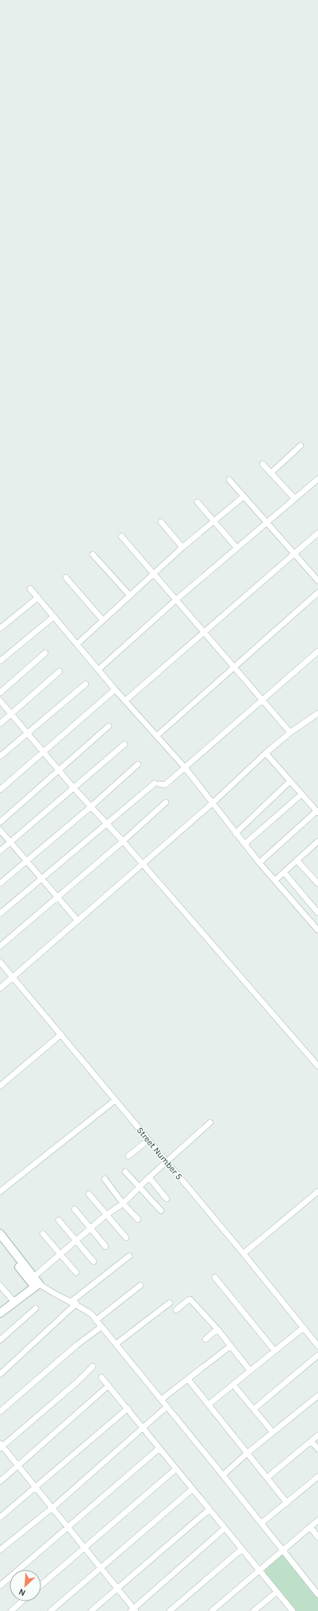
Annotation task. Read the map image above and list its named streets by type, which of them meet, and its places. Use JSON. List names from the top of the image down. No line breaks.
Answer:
{"streets":{"street":["Street Number 5"]},"north":"bottom left"}
